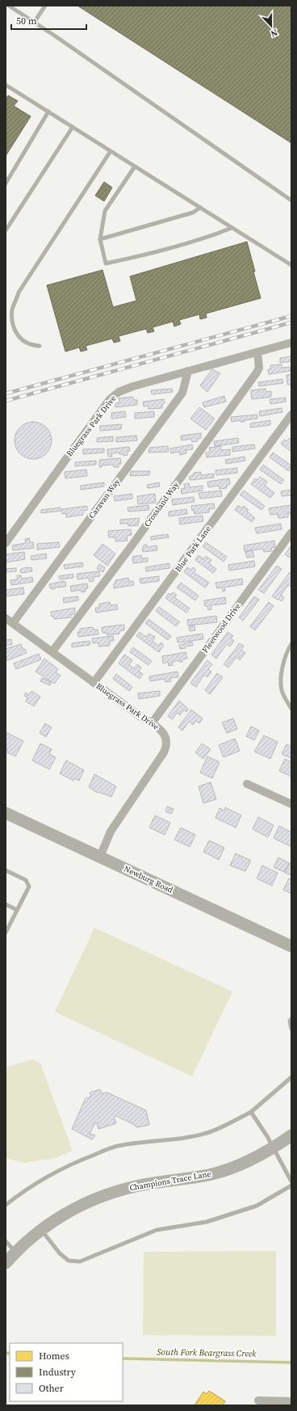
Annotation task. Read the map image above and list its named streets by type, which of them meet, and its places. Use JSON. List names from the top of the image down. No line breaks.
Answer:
{"streets":{"street":["Bluegrass Park Drive","Caravan Way","Crossland Way","Blue Park Lane","Fleetwood Drive","Newburg Road","Champions Trace Lane"]},"crossings":[["Bluegrass Park Drive","Caravan Way"],["Bluegrass Park Drive","Crossland Way"],["Bluegrass Park Drive","Blue Park Lane"],["Bluegrass Park Drive","Fleetwood Drive"],["Bluegrass Park Drive","Newburg Road"]],"water":["South Fork Beargrass Creek"],"legend":["Homes","Industry","Other"],"scale_bar":"50 m","north":"bottom"}
